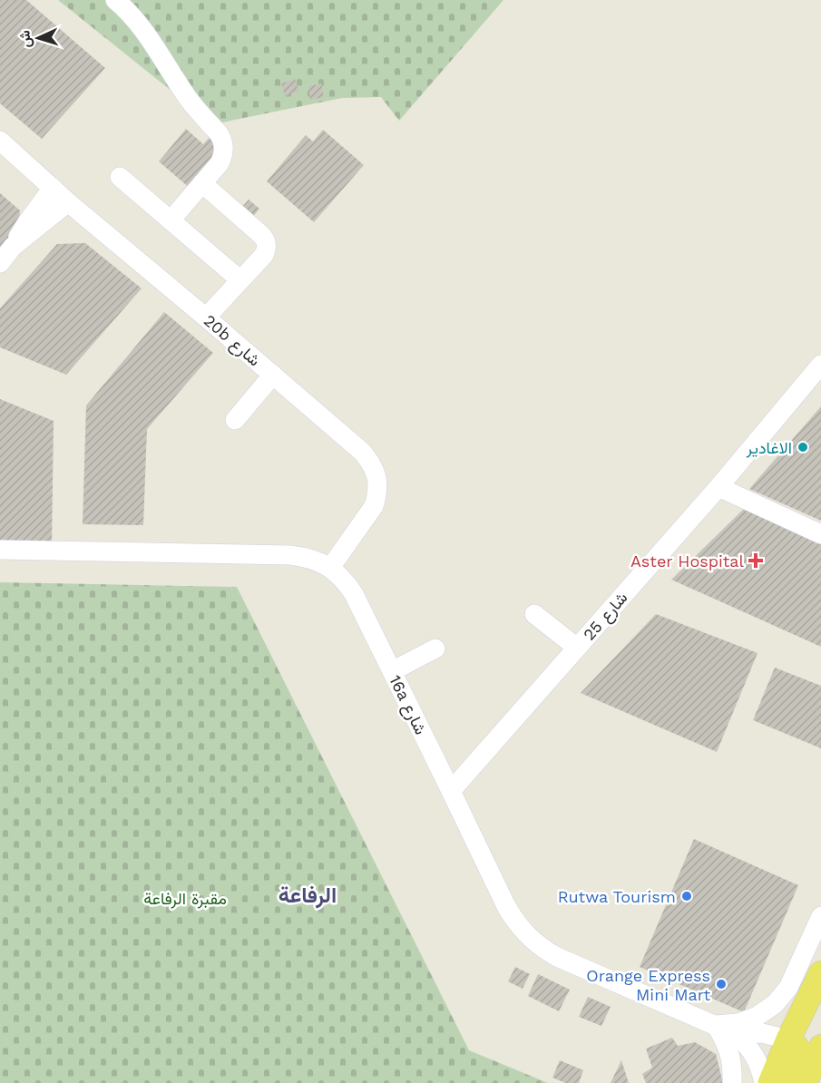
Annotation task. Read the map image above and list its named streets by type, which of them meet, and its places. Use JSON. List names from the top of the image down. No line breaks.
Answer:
{"streets":{"street":["20b شارع","شارع 25","16a شارع"]},"crossings":[["20b شارع","16a شارع"],["شارع 25","16a شارع"]],"districts":["الرفاعة"],"parks":["مقبرة الرفاعة"],"places":{"other":["الاغادیر","Rutwa Tourism","Orange Express Mini Mart"],"health":["Aster Hospital"]},"north":"left"}
